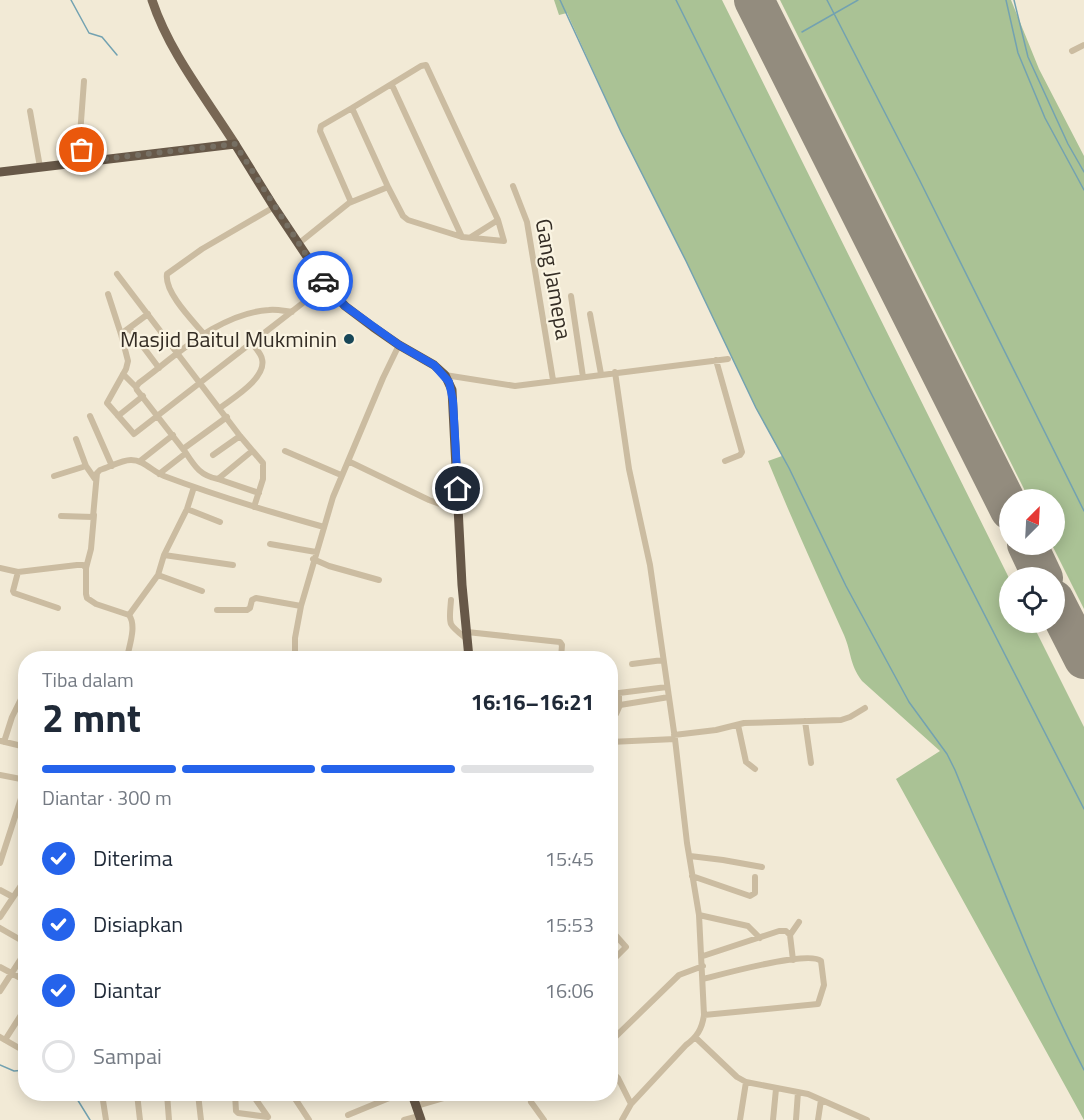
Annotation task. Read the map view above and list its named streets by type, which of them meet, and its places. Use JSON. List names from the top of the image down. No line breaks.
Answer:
{"streets":{"street":["Gang Jamepa"]},"places":["Masjid Baitul Mukminin"],"north":"top right","page":{"heading":["2 mnt","Tiba dalam","16:16–16:21"],"bar":"Diantar · 300 m","list":[["Diterima","15:45"],["Disiapkan","15:53"],["Diantar","16:06"],"Sampai"]}}
